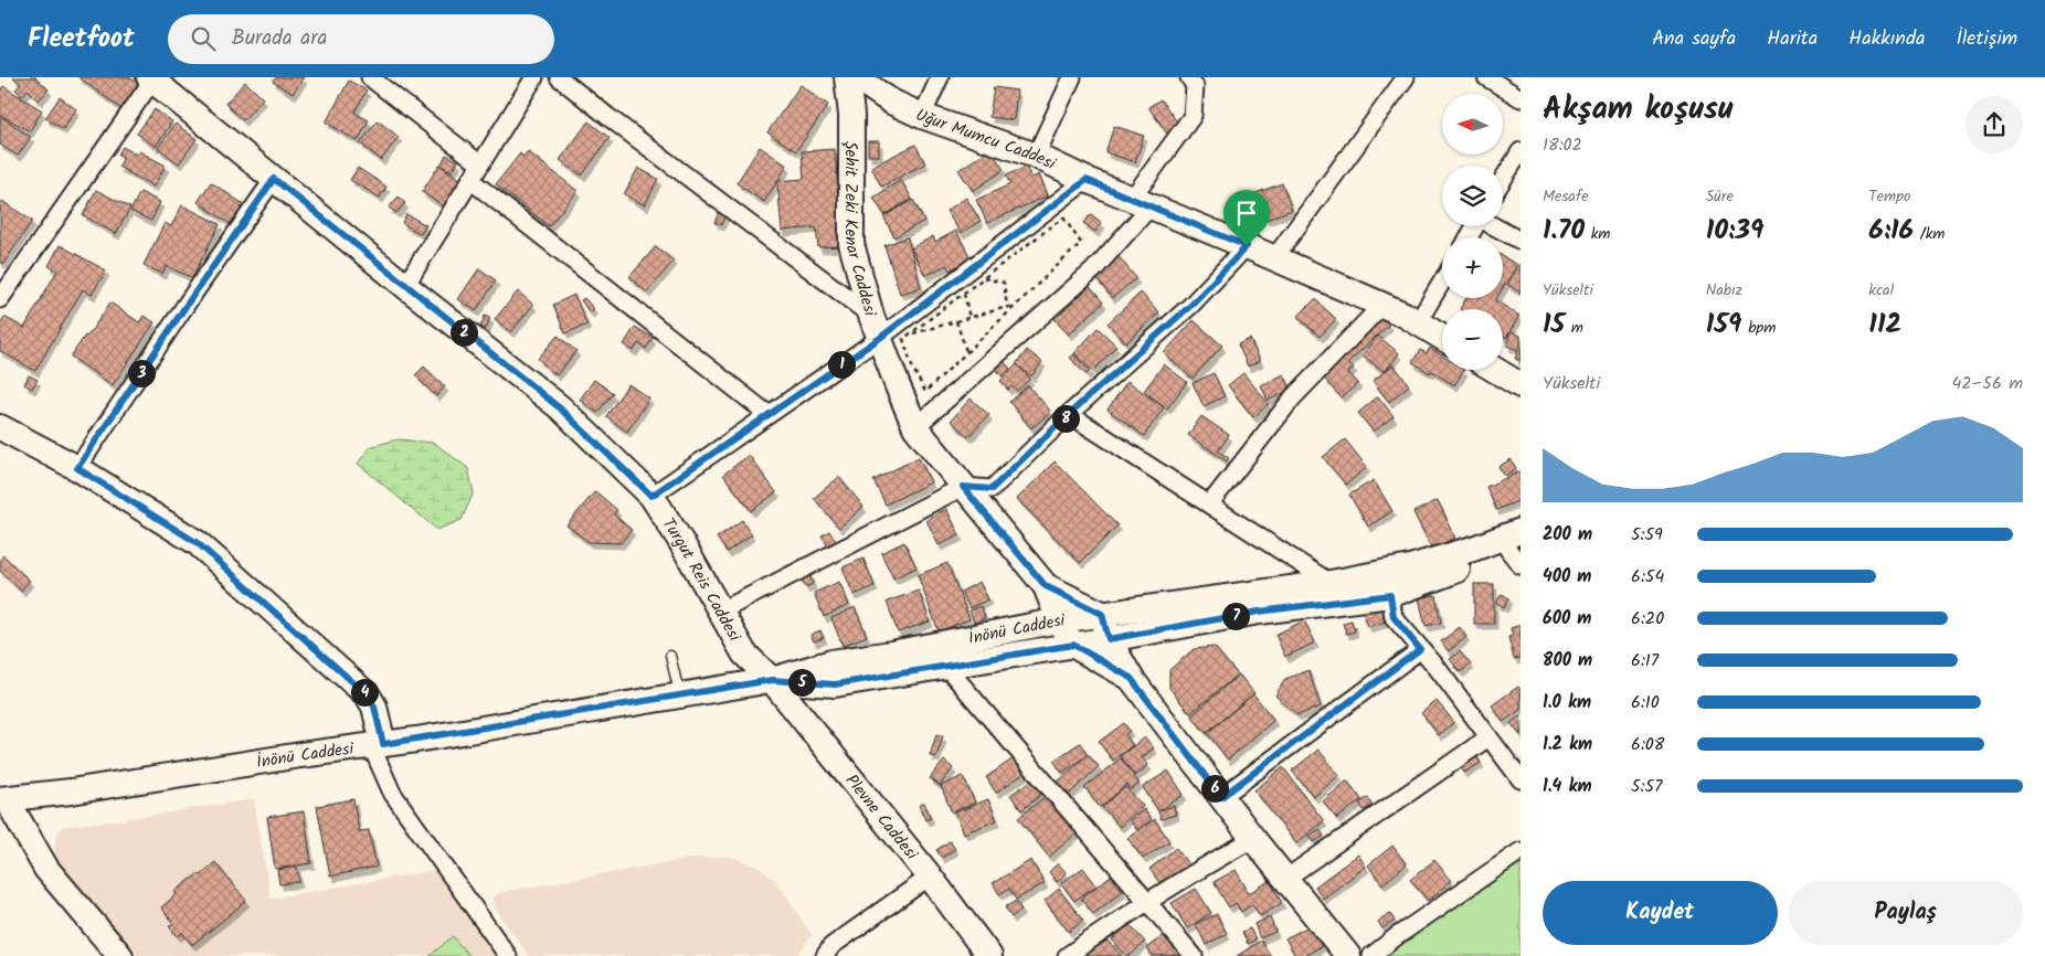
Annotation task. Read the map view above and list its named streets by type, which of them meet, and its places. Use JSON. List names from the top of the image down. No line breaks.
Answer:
{"streets":{"street":["Uğur Mumcu Caddesi","Şehit Zeki Kenar Caddesi","Turgut Reis Caddesi","İnönü Caddesi","Plevne Caddesi"]},"crossings":[["Turgut Reis Caddesi","İnönü Caddesi"],["Turgut Reis Caddesi","Plevne Caddesi"],["İnönü Caddesi","Plevne Caddesi"]],"north":"left","page":{"header":"Fleetfoot","search":"Burada ara","nav":["Ana sayfa","Harita","Hakkında","İletişim"],"heading":["Akşam koşusu","18:02"],"map_buttons":["+","−"],"stats":[["Mesafe","1.70 km"],["Süre","10:39"],["Tempo","6:16 /km"],["Yükselti","15 m"],["Nabız","159 bpm"],["kcal","112"]],"pins":["2","1","3","8","7","5","4","6"],"chart":["Yükselti","42–56 m"],"list":[{"name":"200 m","note":"5:59"},{"name":"400 m","note":"6:54"},{"name":"600 m","note":"6:20"},{"name":"800 m","note":"6:17"},{"name":"1.0 km","note":"6:10"},{"name":"1.2 km","note":"6:08"},{"name":"1.4 km","note":"5:57"}],"buttons":["Kaydet","Paylaş"]}}
